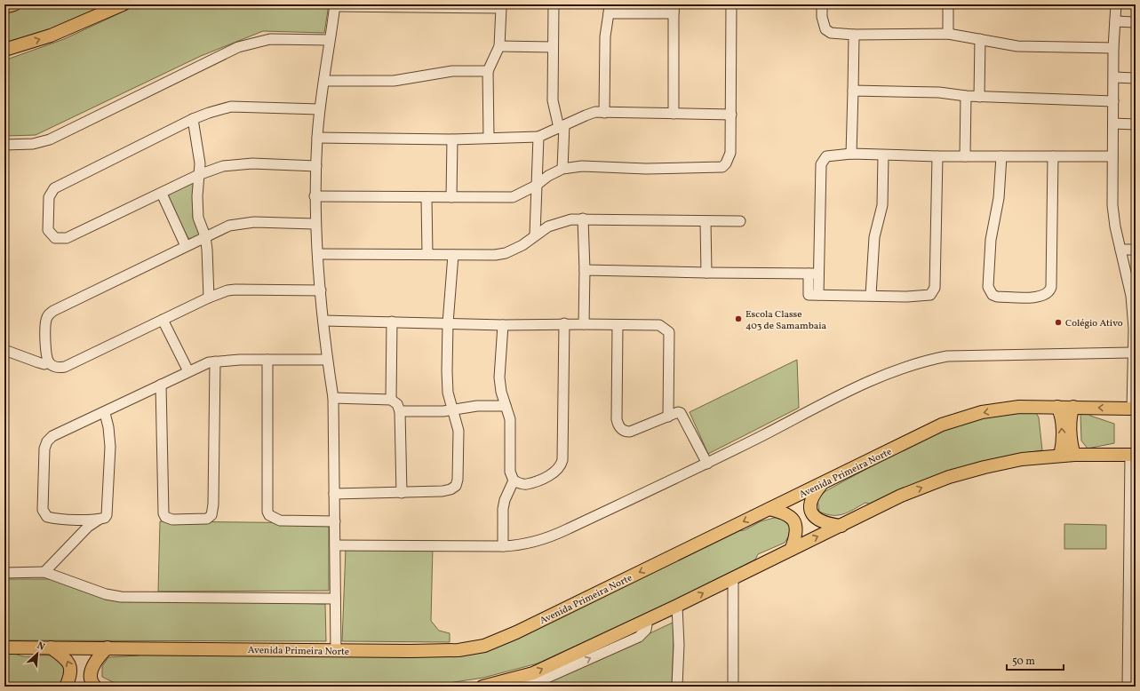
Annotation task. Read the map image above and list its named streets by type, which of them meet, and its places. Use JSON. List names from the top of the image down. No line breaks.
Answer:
{"streets":{"main road":["Avenida Primeira Norte"]},"places":["Escola Classe 403 de Samambaia","Colégio Ativo"],"scale_bar":"50 m","north":"top right"}
